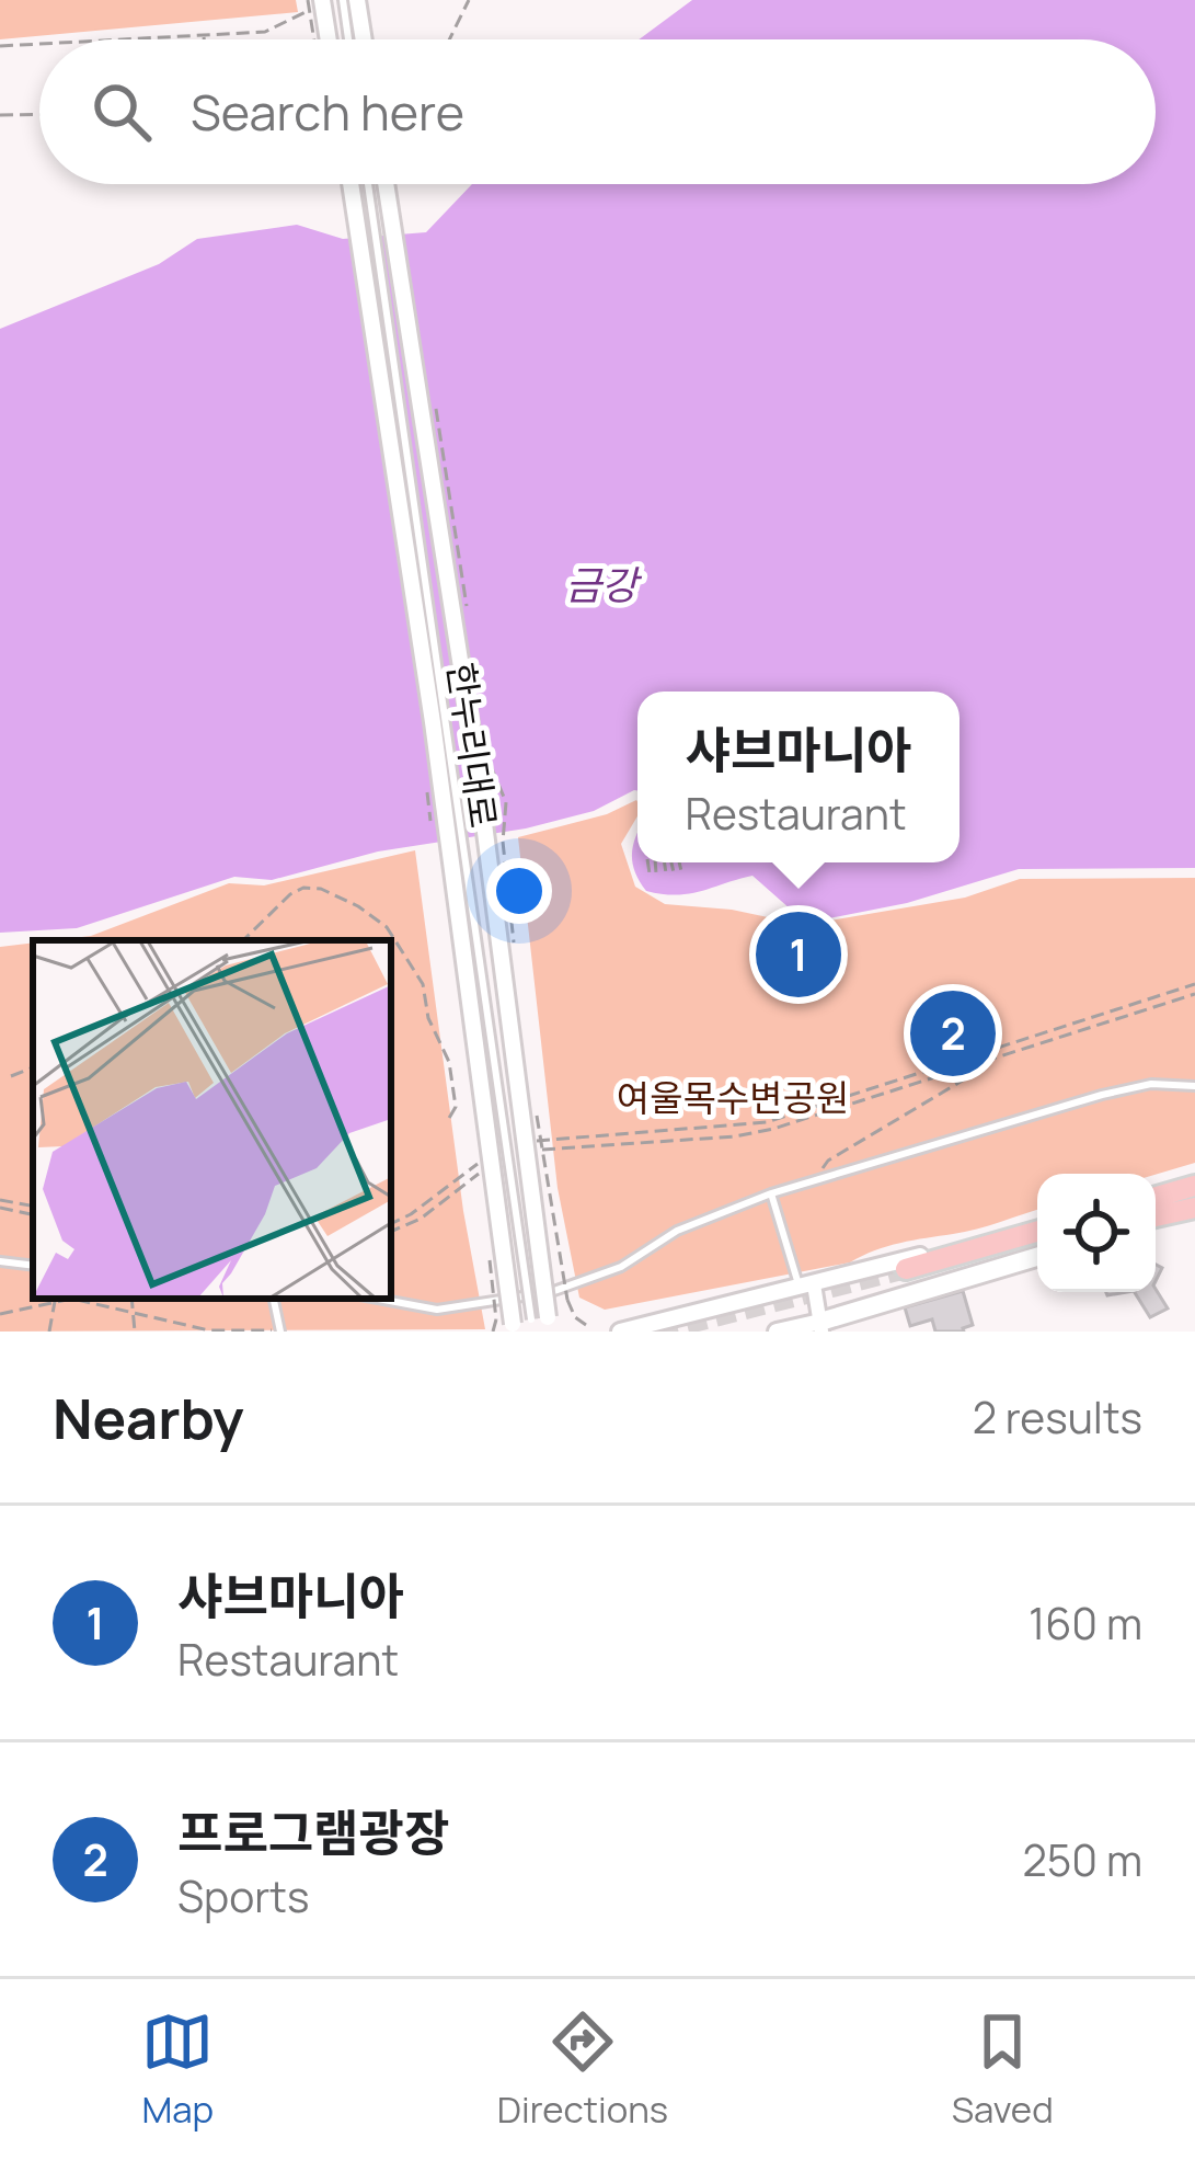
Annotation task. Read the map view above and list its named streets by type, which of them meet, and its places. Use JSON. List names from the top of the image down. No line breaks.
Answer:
{"streets":{"street":["한누리대로"]},"water":["금강"],"parks":["여울목수변공원"],"page":{"search":"Search here","popup":["샤브마니아","Restaurant"],"pins":["1","2"],"heading":["Nearby","2 results"],"list":[{"mark":"1","name":"샤브마니아","note":"Restaurant","value":"160 m"},{"mark":"2","name":"프로그램광장","note":"Sports","value":"250 m"}],"nav":["Map","Directions","Saved"]}}
